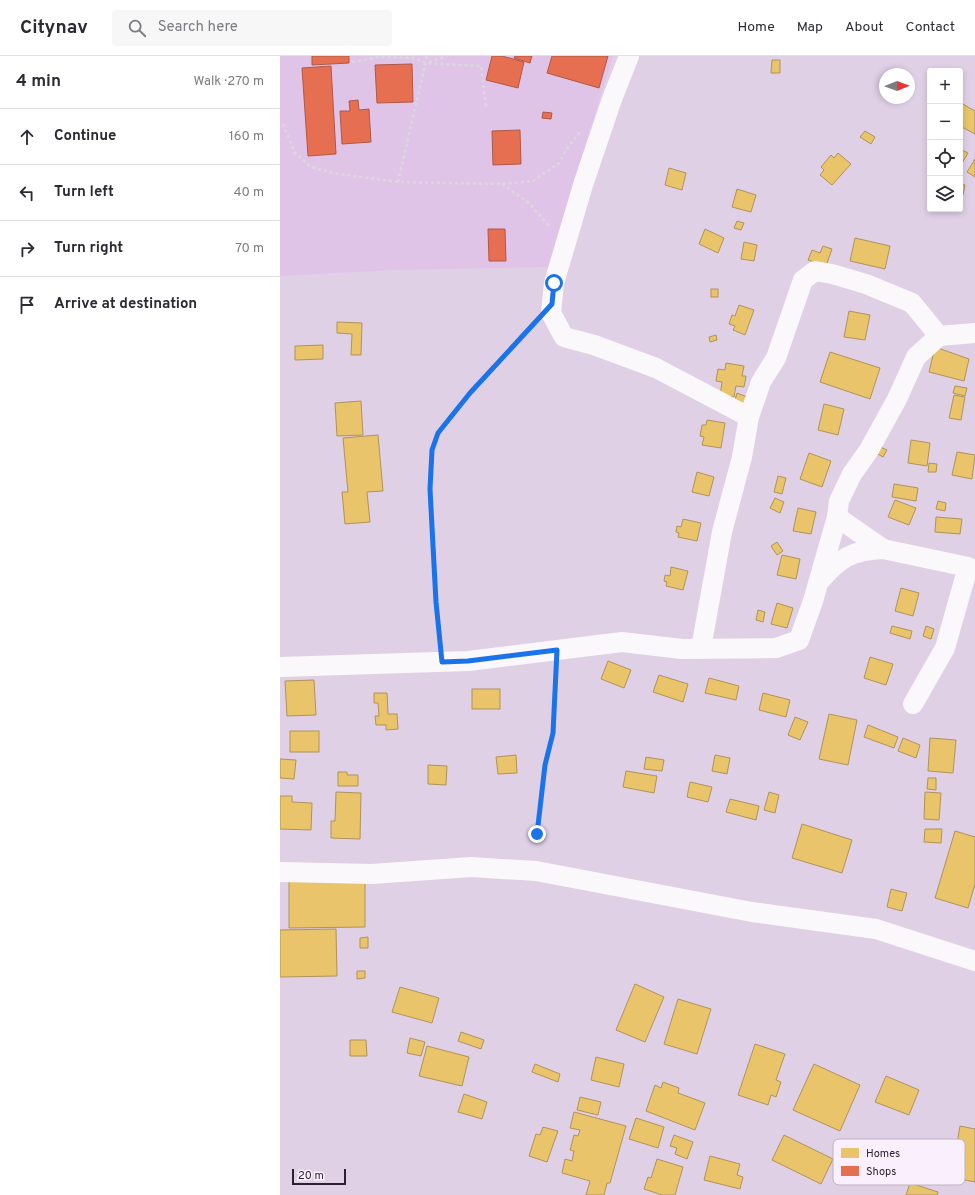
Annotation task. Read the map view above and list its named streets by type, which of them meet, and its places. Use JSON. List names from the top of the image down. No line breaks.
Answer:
{"legend":["Homes","Shops"],"scale_bar":"20 m","north":"right","page":{"header":"Citynav","search":"Search here","nav":["Home","Map","About","Contact"],"heading":["4 min","Walk · 270 m"],"map_buttons":["+","−"],"list":[["Continue","160 m"],["Turn left","40 m"],["Turn right","70 m"],"Arrive at destination"],"scale":"20 m"}}
